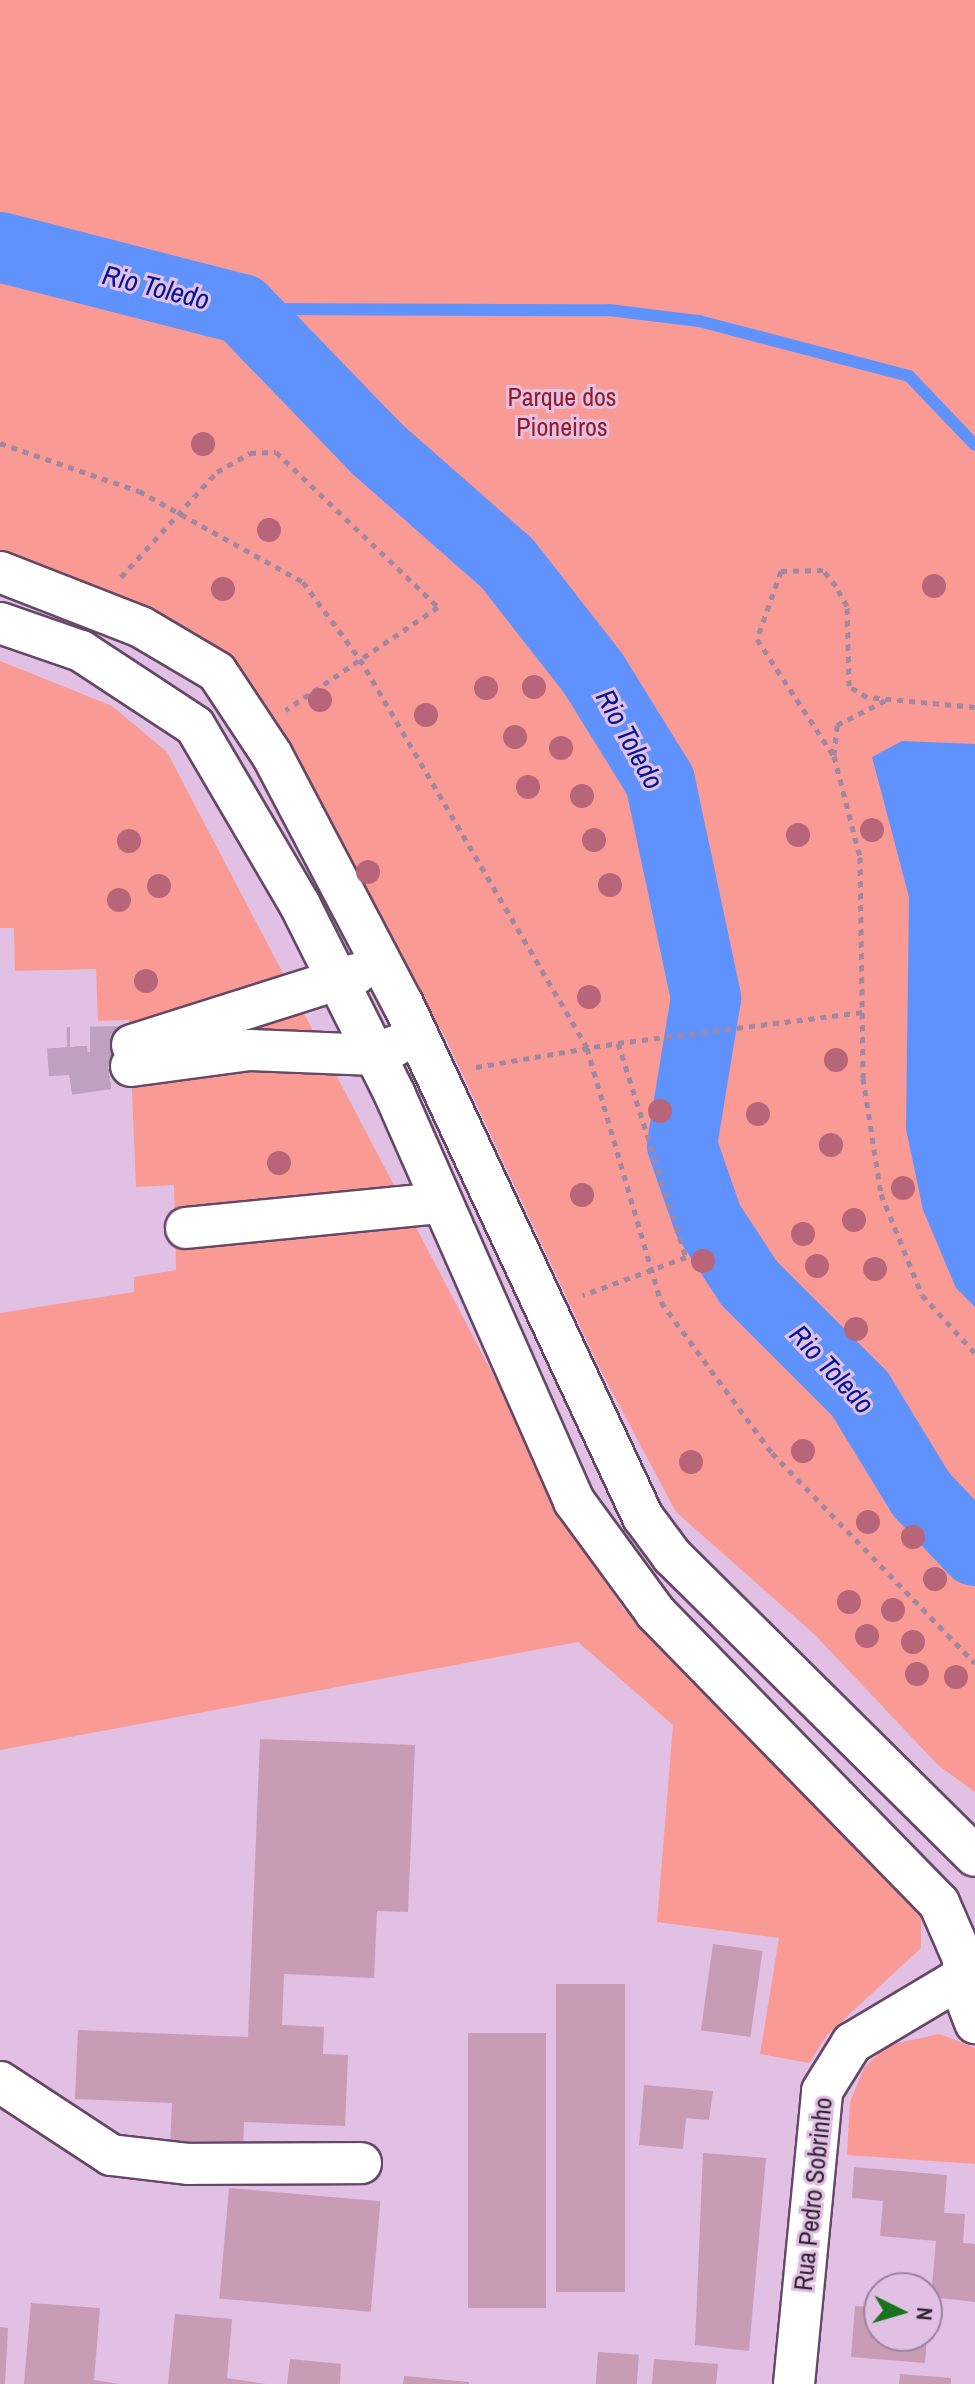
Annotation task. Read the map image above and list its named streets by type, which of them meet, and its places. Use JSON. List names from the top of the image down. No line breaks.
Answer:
{"streets":{"street":["Rua Pedro Sobrinho"]},"water":["Rio Toledo"],"parks":["Parque dos Pioneiros"],"north":"right"}
